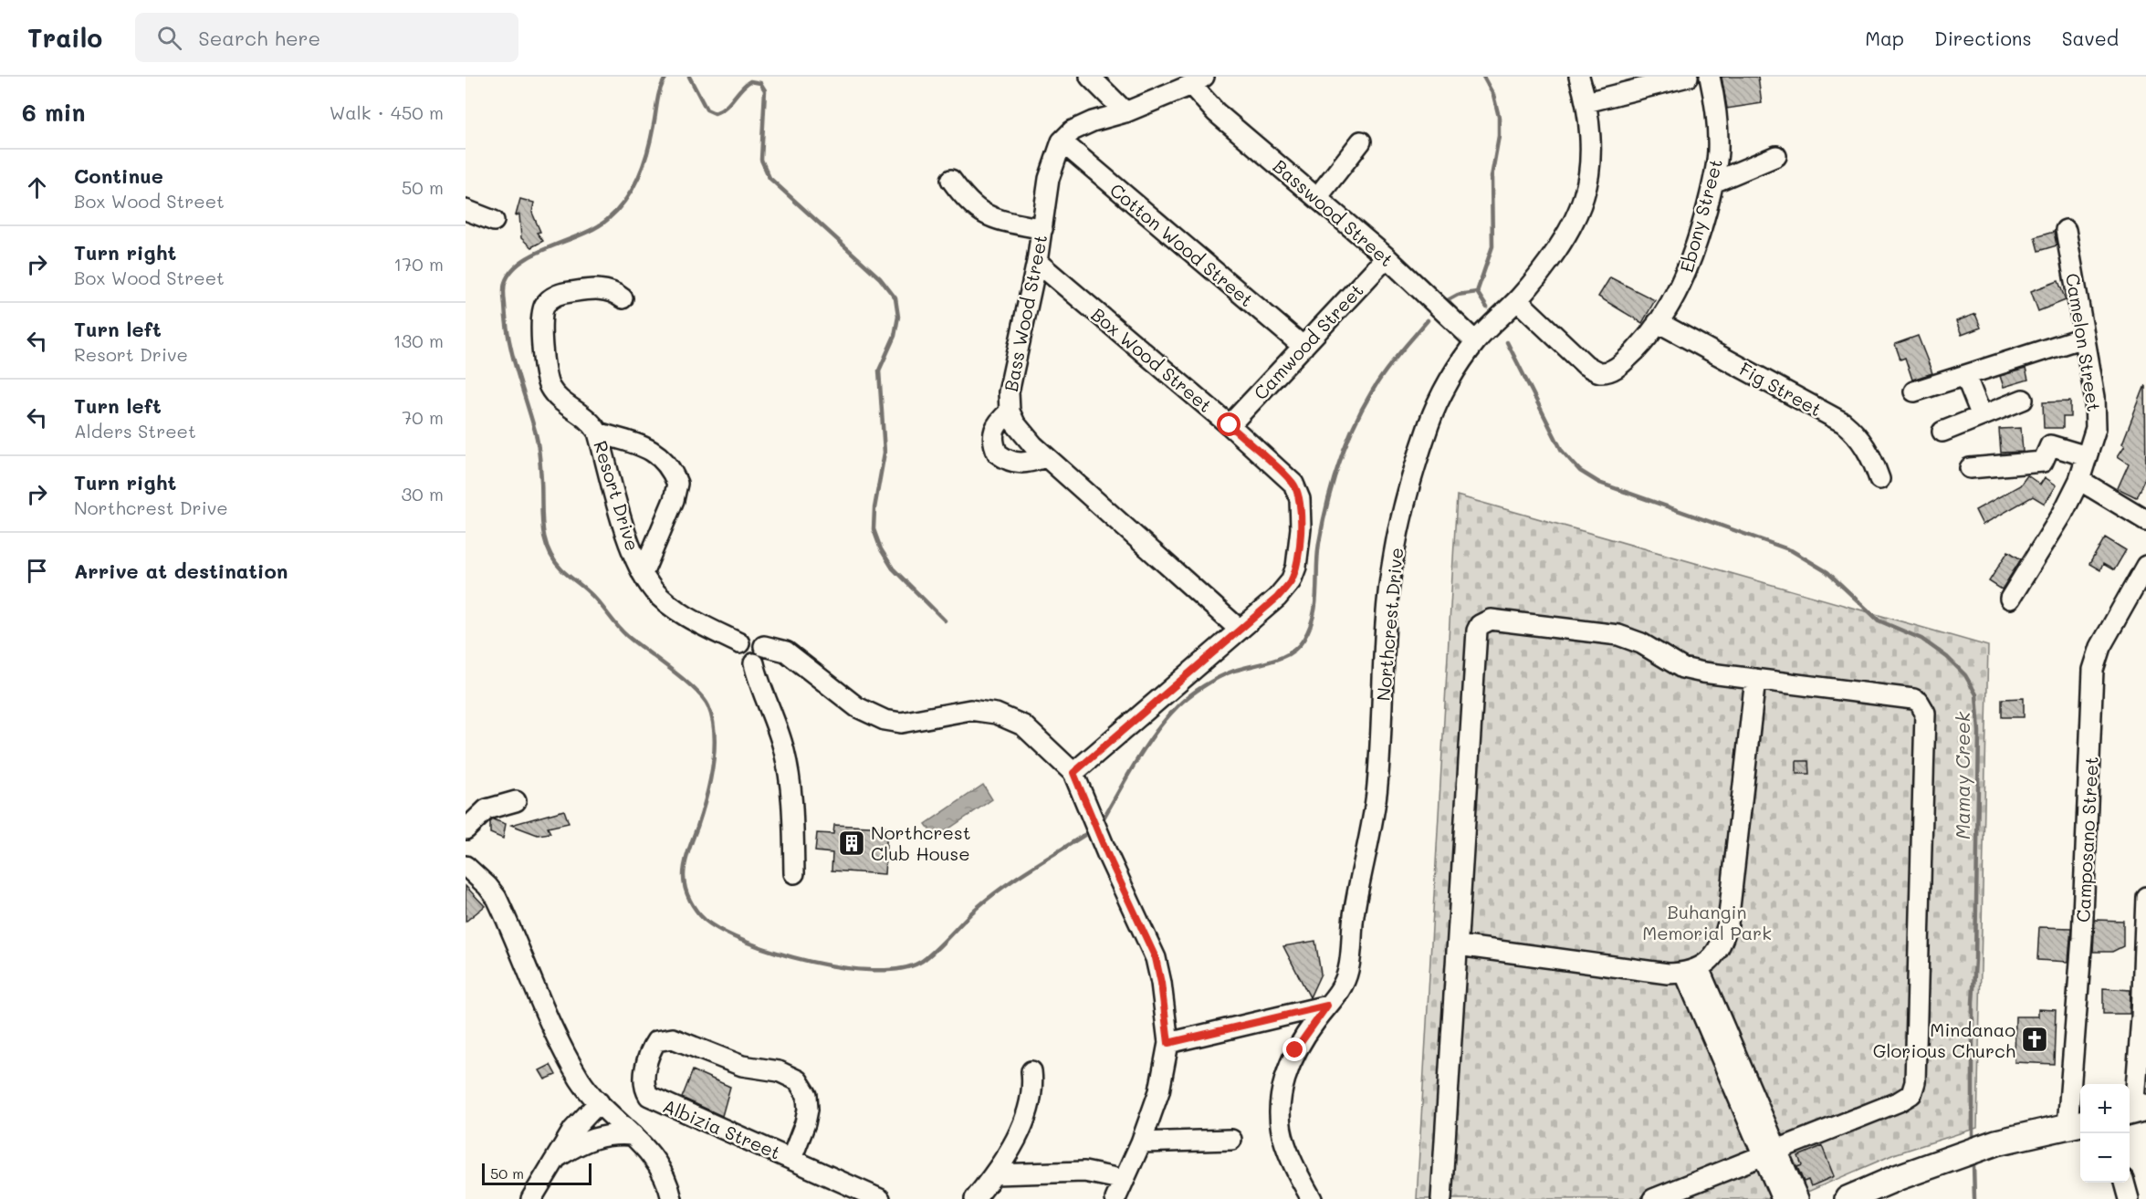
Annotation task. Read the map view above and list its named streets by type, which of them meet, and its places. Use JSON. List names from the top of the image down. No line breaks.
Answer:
{"streets":{"street":["Basswood Street","Ebony Street","Cotton Wood Street","Bass Wood Street","Camwood Street","Camelon Street","Box Wood Street","Fig Street","Resort Drive","Northcrest Drive","Camposano Street","Albizia Street"]},"crossings":[["Basswood Street","Camwood Street"],["Basswood Street","Northcrest Drive"],["Ebony Street","Fig Street"],["Ebony Street","Northcrest Drive"],["Cotton Wood Street","Bass Wood Street"],["Cotton Wood Street","Camwood Street"],["Bass Wood Street","Box Wood Street"],["Camwood Street","Box Wood Street"]],"water":["Mamay Creek"],"parks":["Buhangin Memorial Park"],"places":{"building":["Northcrest Club House"],"church":["Mindanao Glorious Church"]},"scale_bar":"50 m","page":{"header":"Trailo","search":"Search here","nav":["Map","Directions","Saved"],"heading":["6 min","Walk · 450 m"],"list":[["Continue","Box Wood Street","50 m"],["Turn right","Box Wood Street","170 m"],["Turn left","Resort Drive","130 m"],["Turn left","Alders Street","70 m"],["Turn right","Northcrest Drive","30 m"],"Arrive at destination"],"map_buttons":["+","−"],"scale":"50 m"}}
